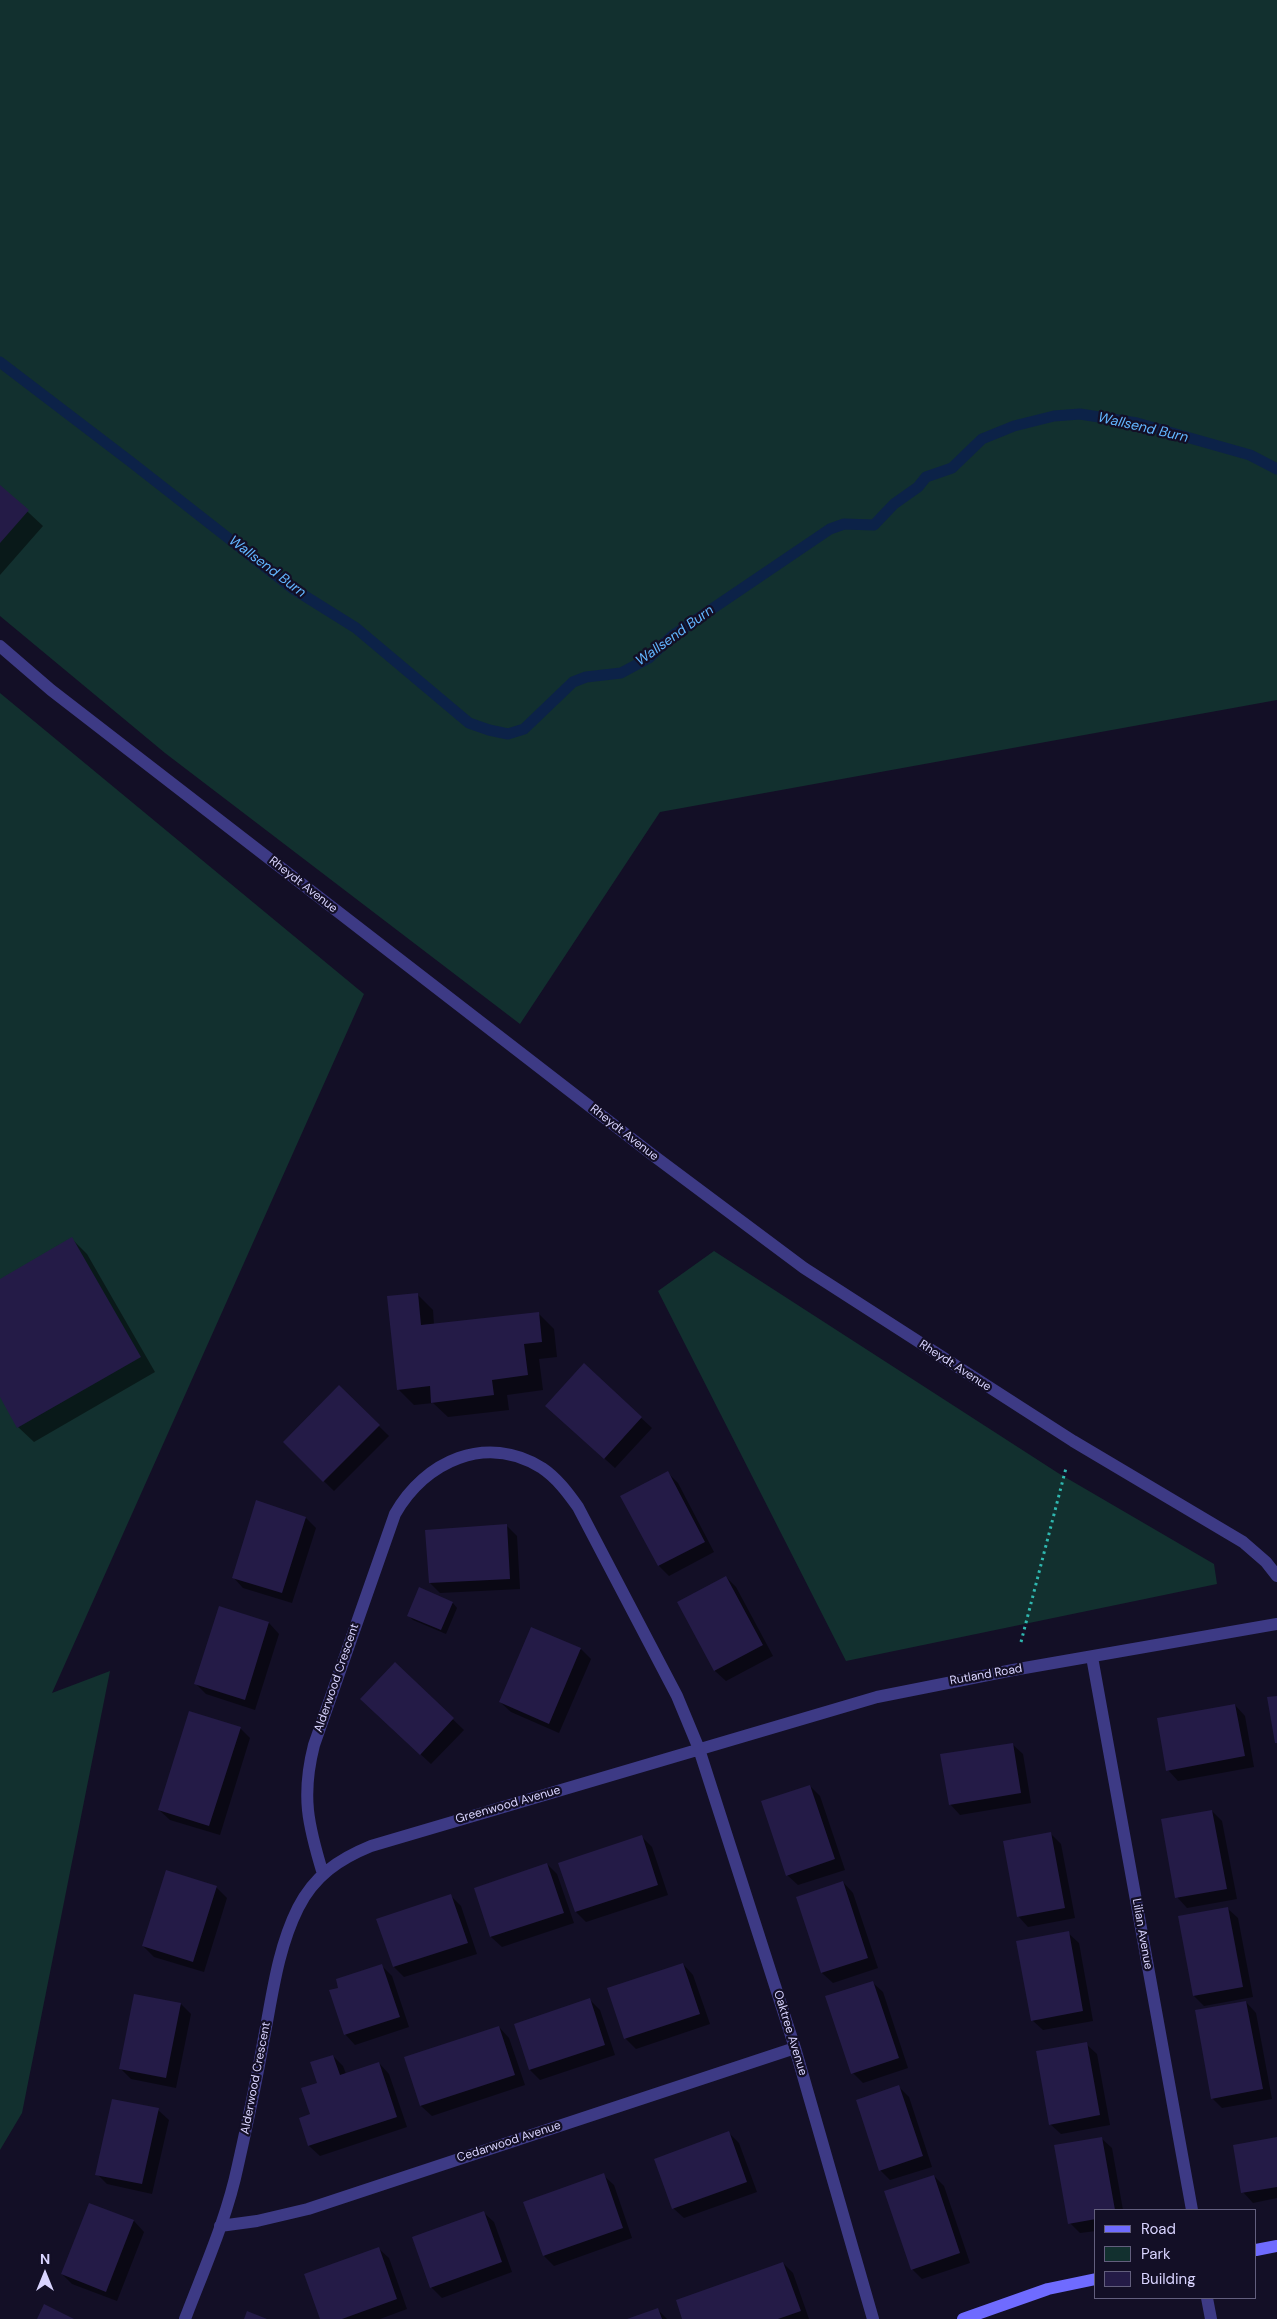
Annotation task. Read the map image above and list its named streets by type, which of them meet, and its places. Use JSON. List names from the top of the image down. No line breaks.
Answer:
{"streets":{"street":["Rheydt Avenue","Rutland Road","Alderwood Crescent","Greenwood Avenue","Lilian Avenue","Oaktree Avenue","Cedarwood Avenue"]},"crossings":[["Rutland Road","Alderwood Crescent"],["Rutland Road","Greenwood Avenue"],["Rutland Road","Lilian Avenue"],["Rutland Road","Oaktree Avenue"],["Alderwood Crescent","Greenwood Avenue"],["Alderwood Crescent","Oaktree Avenue"],["Alderwood Crescent","Cedarwood Avenue"],["Greenwood Avenue","Oaktree Avenue"],["Oaktree Avenue","Cedarwood Avenue"]],"water":["Wallsend Burn"],"legend":["Road","Park","Building"],"north":"top"}
